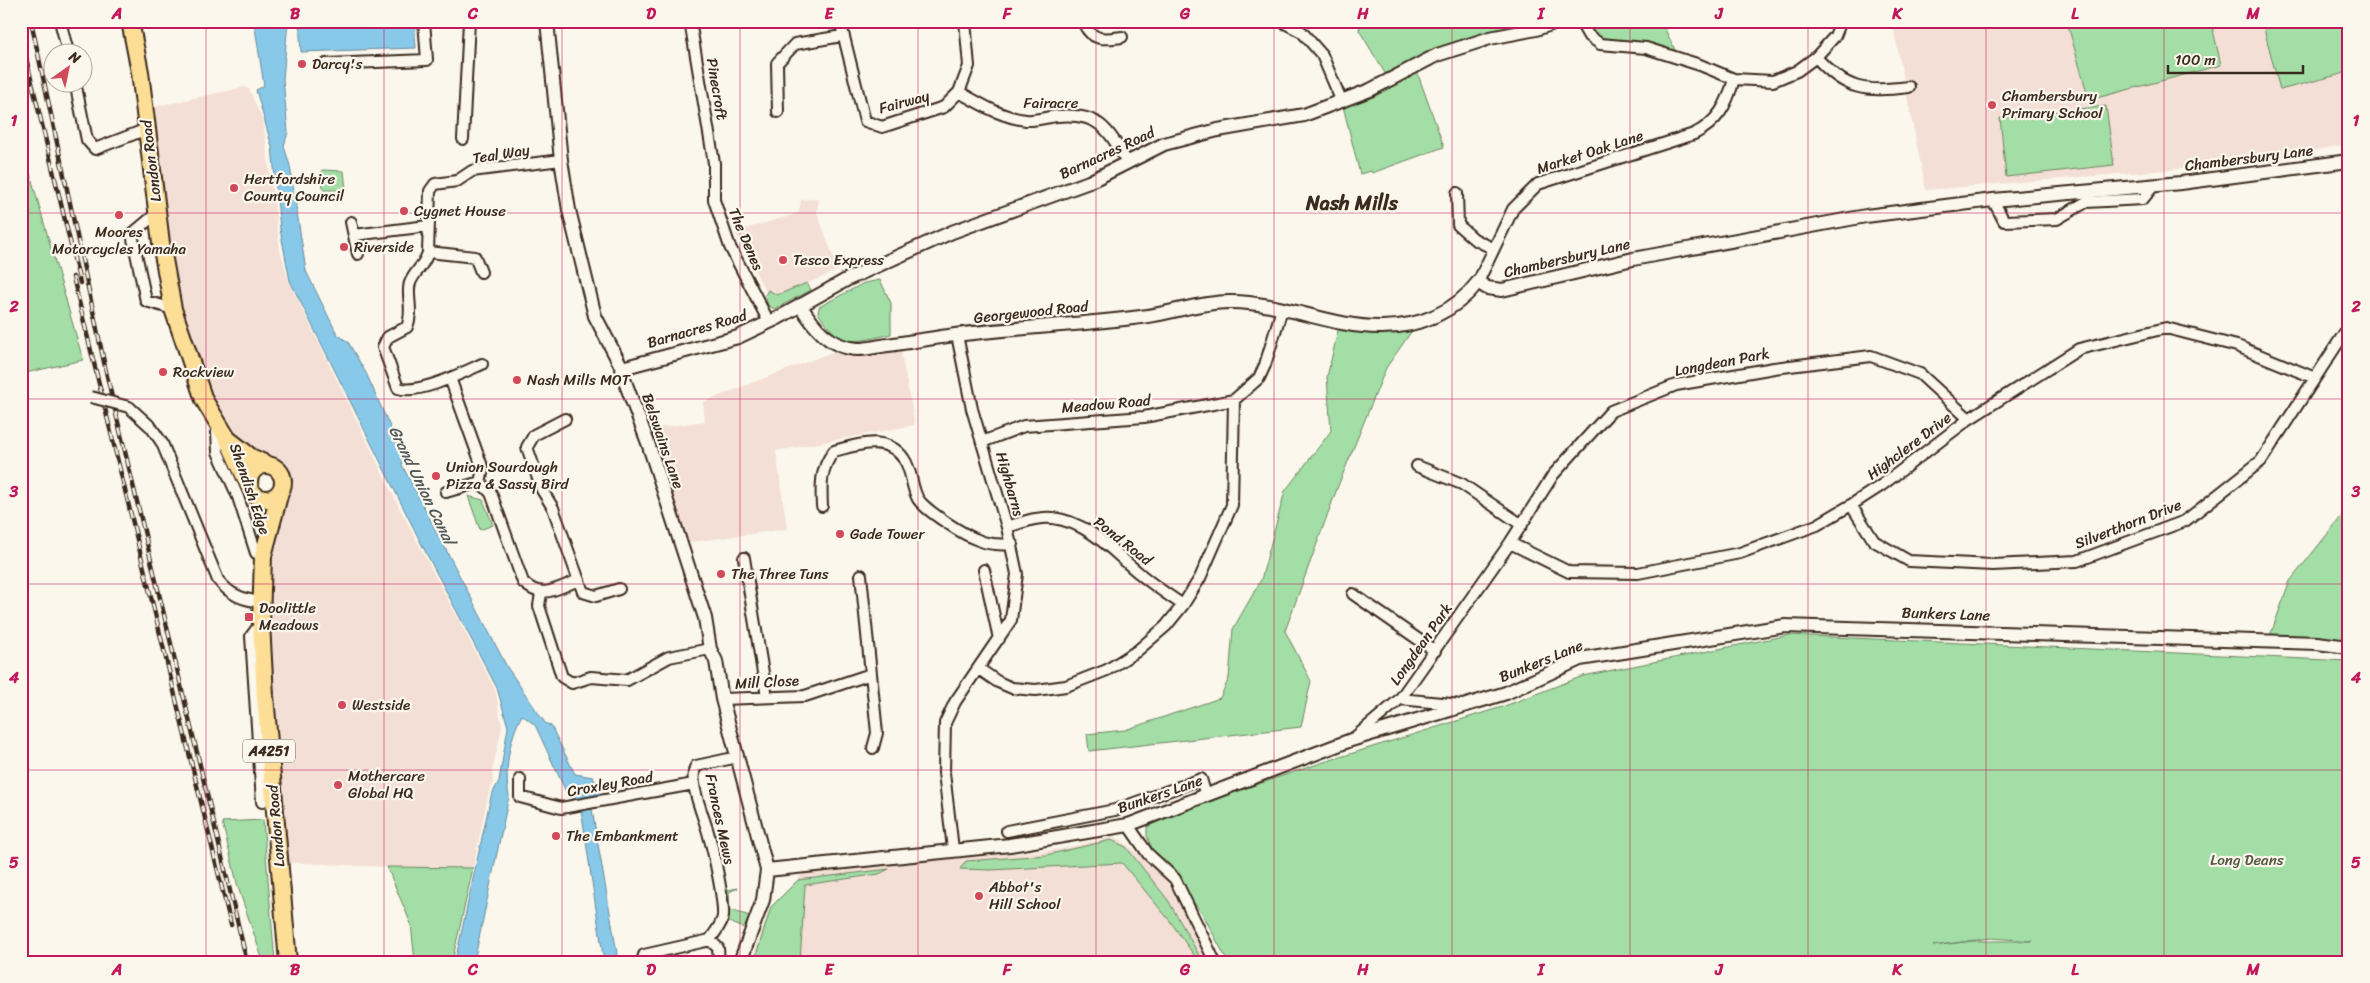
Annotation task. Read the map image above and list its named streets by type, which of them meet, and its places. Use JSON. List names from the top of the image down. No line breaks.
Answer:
{"streets":{"main road":["London Road","A4251"],"street":["Pinecroft","Fairway","Fairacre","Market Oak Lane","Barnacres Road","Teal Way","Chambersbury Lane","The Denes","Georgewood Road","Longdean Park","Meadow Road","Belswains Lane","Highclere Drive","Highbarns","Shendish Edge","Silverthorn Drive","Pond Road","Bunkers Lane","Mill Close","Croxley Road","Frances Mews"]},"crossings":[["Pinecroft","The Denes"],["Fairway","Fairacre"],["Fairacre","Barnacres Road"],["Market Oak Lane","Chambersbury Lane"],["Barnacres Road","The Denes"],["Barnacres Road","Georgewood Road"],["Barnacres Road","Belswains Lane"],["Teal Way","Belswains Lane"],["London Road","Shendish Edge"],["London Road","A4251"],["Georgewood Road","Highbarns"],["Longdean Park","Highclere Drive"],["Longdean Park","Bunkers Lane"],["Meadow Road","Highbarns"],["Belswains Lane","Bunkers Lane"],["Belswains Lane","Mill Close"],["Belswains Lane","Frances Mews"],["Highclere Drive","Silverthorn Drive"],["Highbarns","Pond Road"],["Croxley Road","Frances Mews"]],"districts":["Nash Mills"],"water":["Grand Union Canal"],"parks":["Long Deans"],"places":{"other":["Darcy's","Chambersbury Primary School","Hertfordshire County Council","Cygnet House","Moores Motorcycles Yamaha","Riverside","Tesco Express","Rockview","Nash Mills MOT","Union Sourdough Pizza & Sassy Bird","Gade Tower","The Three Tuns","Westside","Mothercare Global HQ","The Embankment","Abbot's Hill School"],"transit":["Doolittle Meadows"]},"scale_bar":"100 m","north":"top right","grid":{"columns":["A","B","C","D","E","F","G","H","I","J","K","L","M"],"rows":["1","2","3","4","5"]}}
